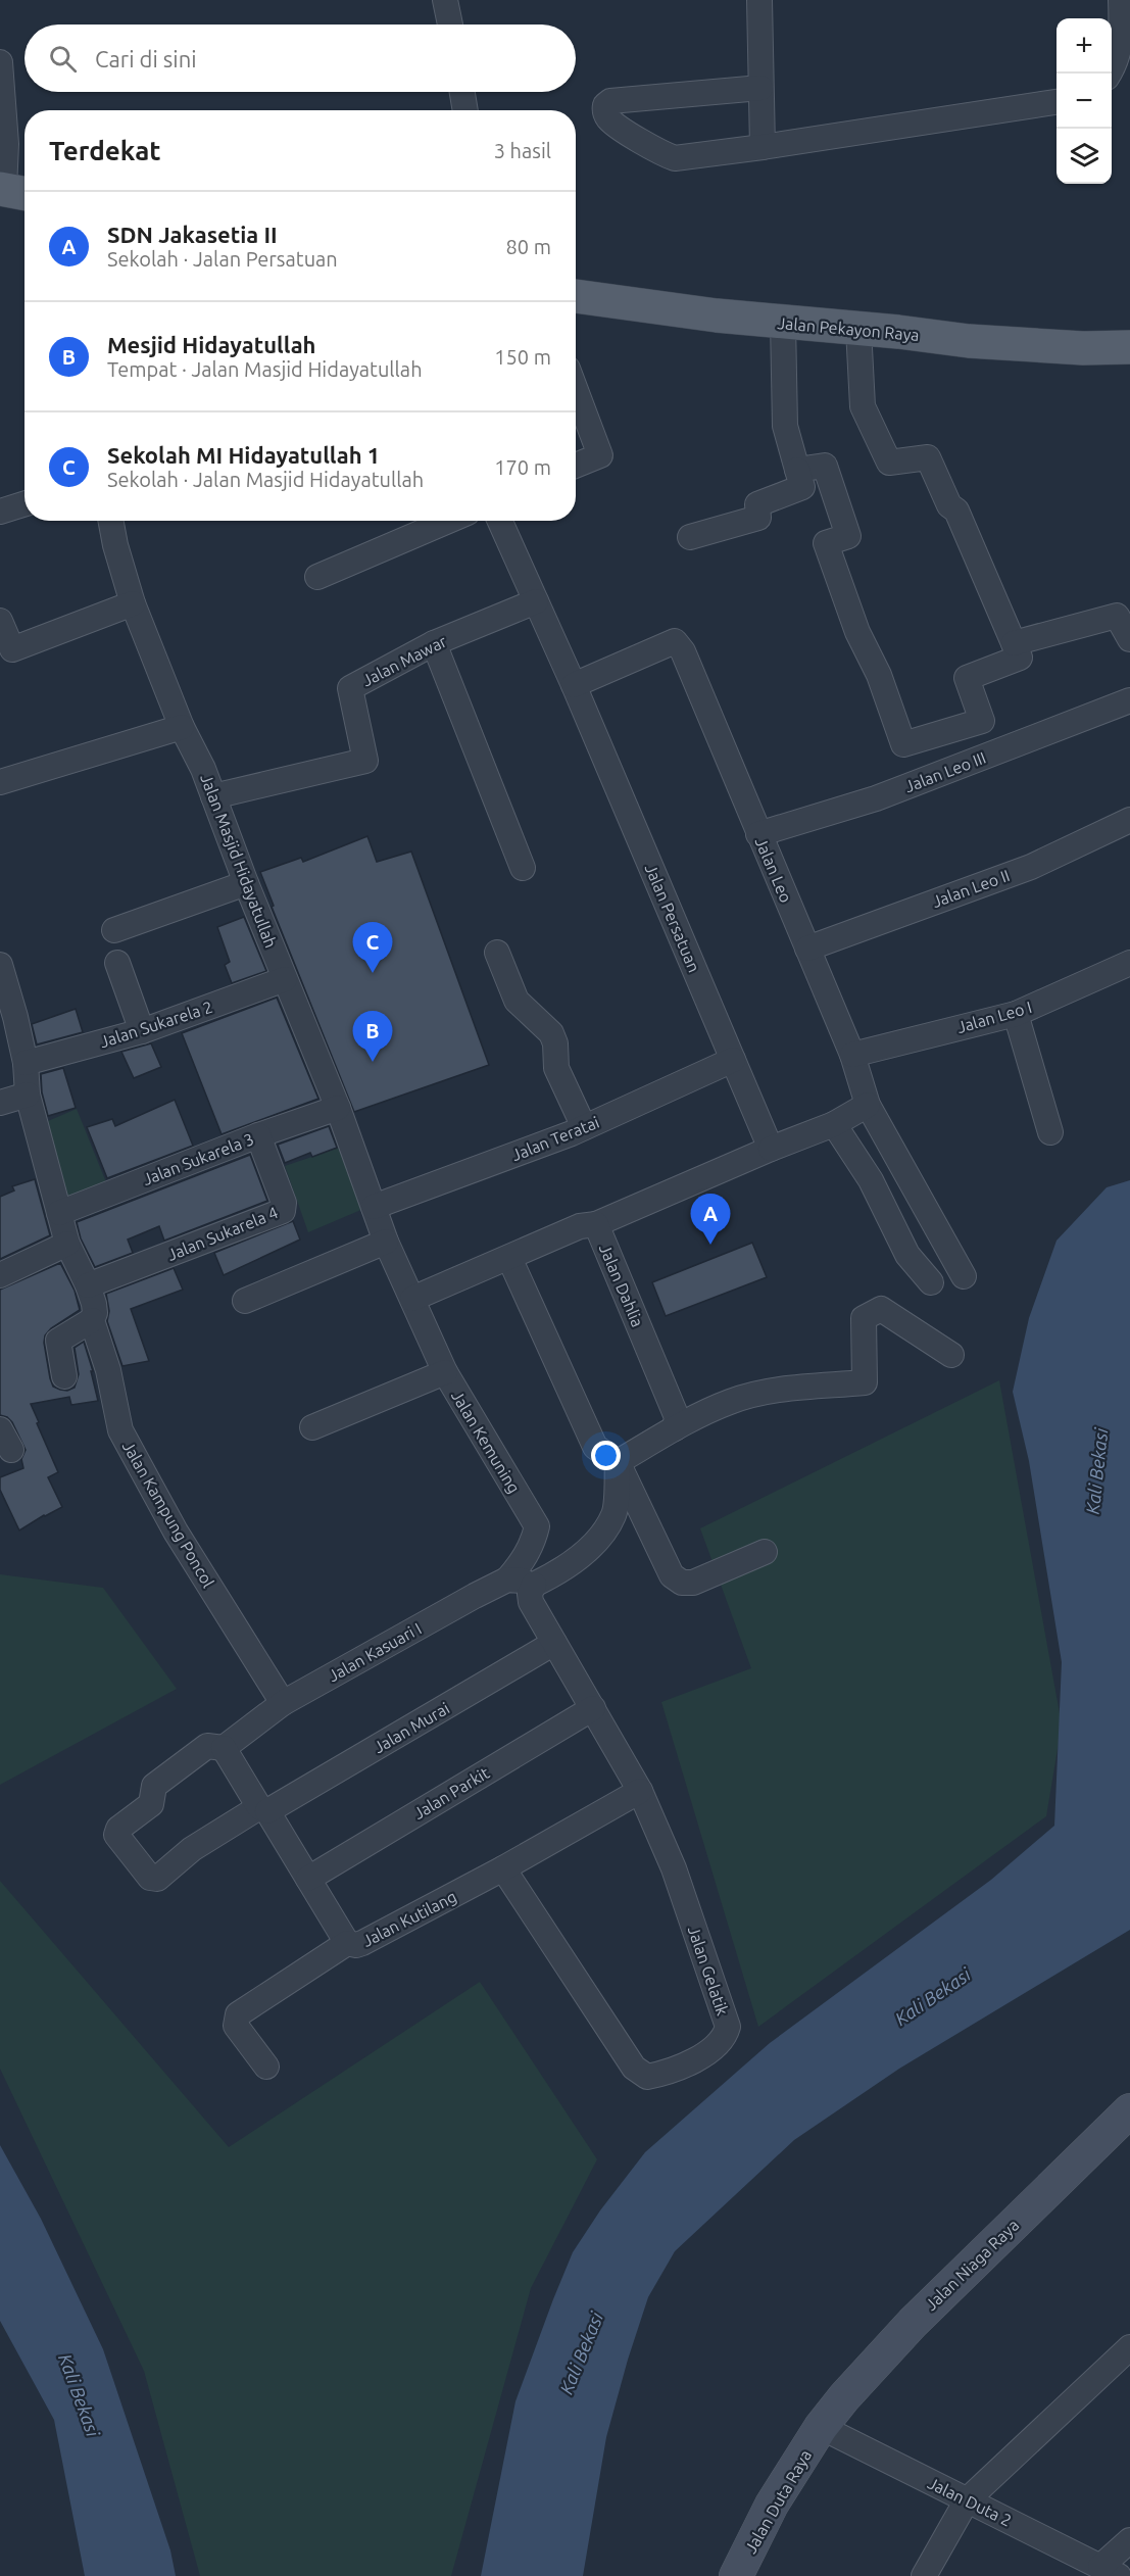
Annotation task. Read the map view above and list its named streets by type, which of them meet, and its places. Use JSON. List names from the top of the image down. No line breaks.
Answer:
{"streets":{"main road":["Jalan Pekayon Raya"],"street":["Jalan Mawar","Jalan Leo III","Jalan Masjid Hidayatullah","Jalan Leo","Jalan Leo II","Jalan Persatuan","Jalan Leo I","Jalan Sukarela 2","Jalan Teratai","Jalan Sukarela 3","Jalan Sukarela 4","Jalan Dahlia","Jalan Kemuning","Jalan Kampung Poncol","Jalan Kasuari I","Jalan Murai","Jalan Parkit","Jalan Kutilang","Jalan Gelatik","Jalan Niaga Raya","Jalan Duta Raya","Jalan Duta 2"]},"crossings":[["Jalan Mawar","Jalan Masjid Hidayatullah"],["Jalan Mawar","Jalan Persatuan"],["Jalan Leo III","Jalan Leo"],["Jalan Masjid Hidayatullah","Jalan Sukarela 2"],["Jalan Masjid Hidayatullah","Jalan Teratai"],["Jalan Masjid Hidayatullah","Jalan Sukarela 3"],["Jalan Masjid Hidayatullah","Jalan Kemuning"],["Jalan Leo","Jalan Leo II"],["Jalan Leo","Jalan Persatuan"],["Jalan Leo","Jalan Leo I"],["Jalan Persatuan","Jalan Teratai"],["Jalan Sukarela 2","Jalan Kampung Poncol"],["Jalan Sukarela 3","Jalan Sukarela 4"],["Jalan Sukarela 3","Jalan Kampung Poncol"],["Jalan Sukarela 4","Jalan Kampung Poncol"],["Jalan Dahlia","Jalan Kemuning"],["Jalan Kemuning","Jalan Kasuari I"],["Jalan Kampung Poncol","Jalan Kasuari I"],["Jalan Kasuari I","Jalan Murai"],["Jalan Kutilang","Jalan Gelatik"],["Jalan Niaga Raya","Jalan Duta Raya"],["Jalan Niaga Raya","Jalan Duta 2"],["Jalan Duta Raya","Jalan Duta 2"]],"water":["Kali Bekasi"],"page":{"map_buttons":["+","−"],"search":"Cari di sini","heading":["Terdekat","3 hasil"],"list":[{"mark":"A","name":"SDN Jakasetia II","note":"Sekolah · Jalan Persatuan","value":"80 m"},{"mark":"B","name":"Mesjid Hidayatullah","note":"Tempat · Jalan Masjid Hidayatullah","value":"150 m"},{"mark":"C","name":"Sekolah MI Hidayatullah 1","note":"Sekolah · Jalan Masjid Hidayatullah","value":"170 m"}],"pins":["C","B","A"]}}
